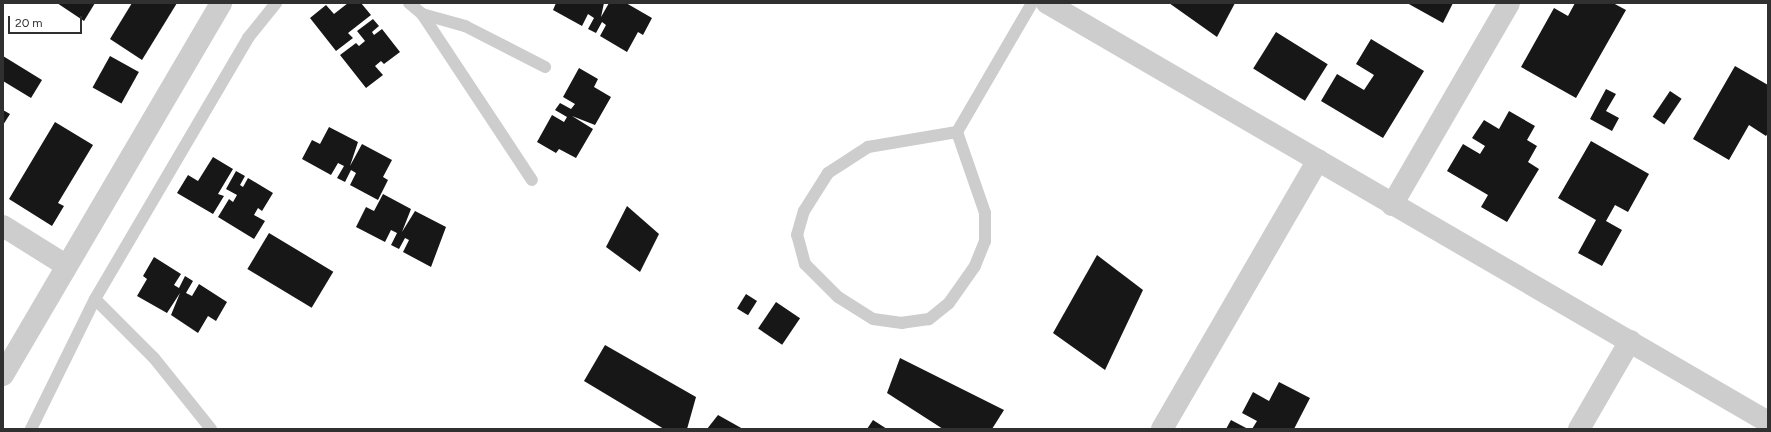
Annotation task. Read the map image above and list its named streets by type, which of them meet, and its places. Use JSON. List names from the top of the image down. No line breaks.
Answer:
{"scale_bar":"20 m"}
